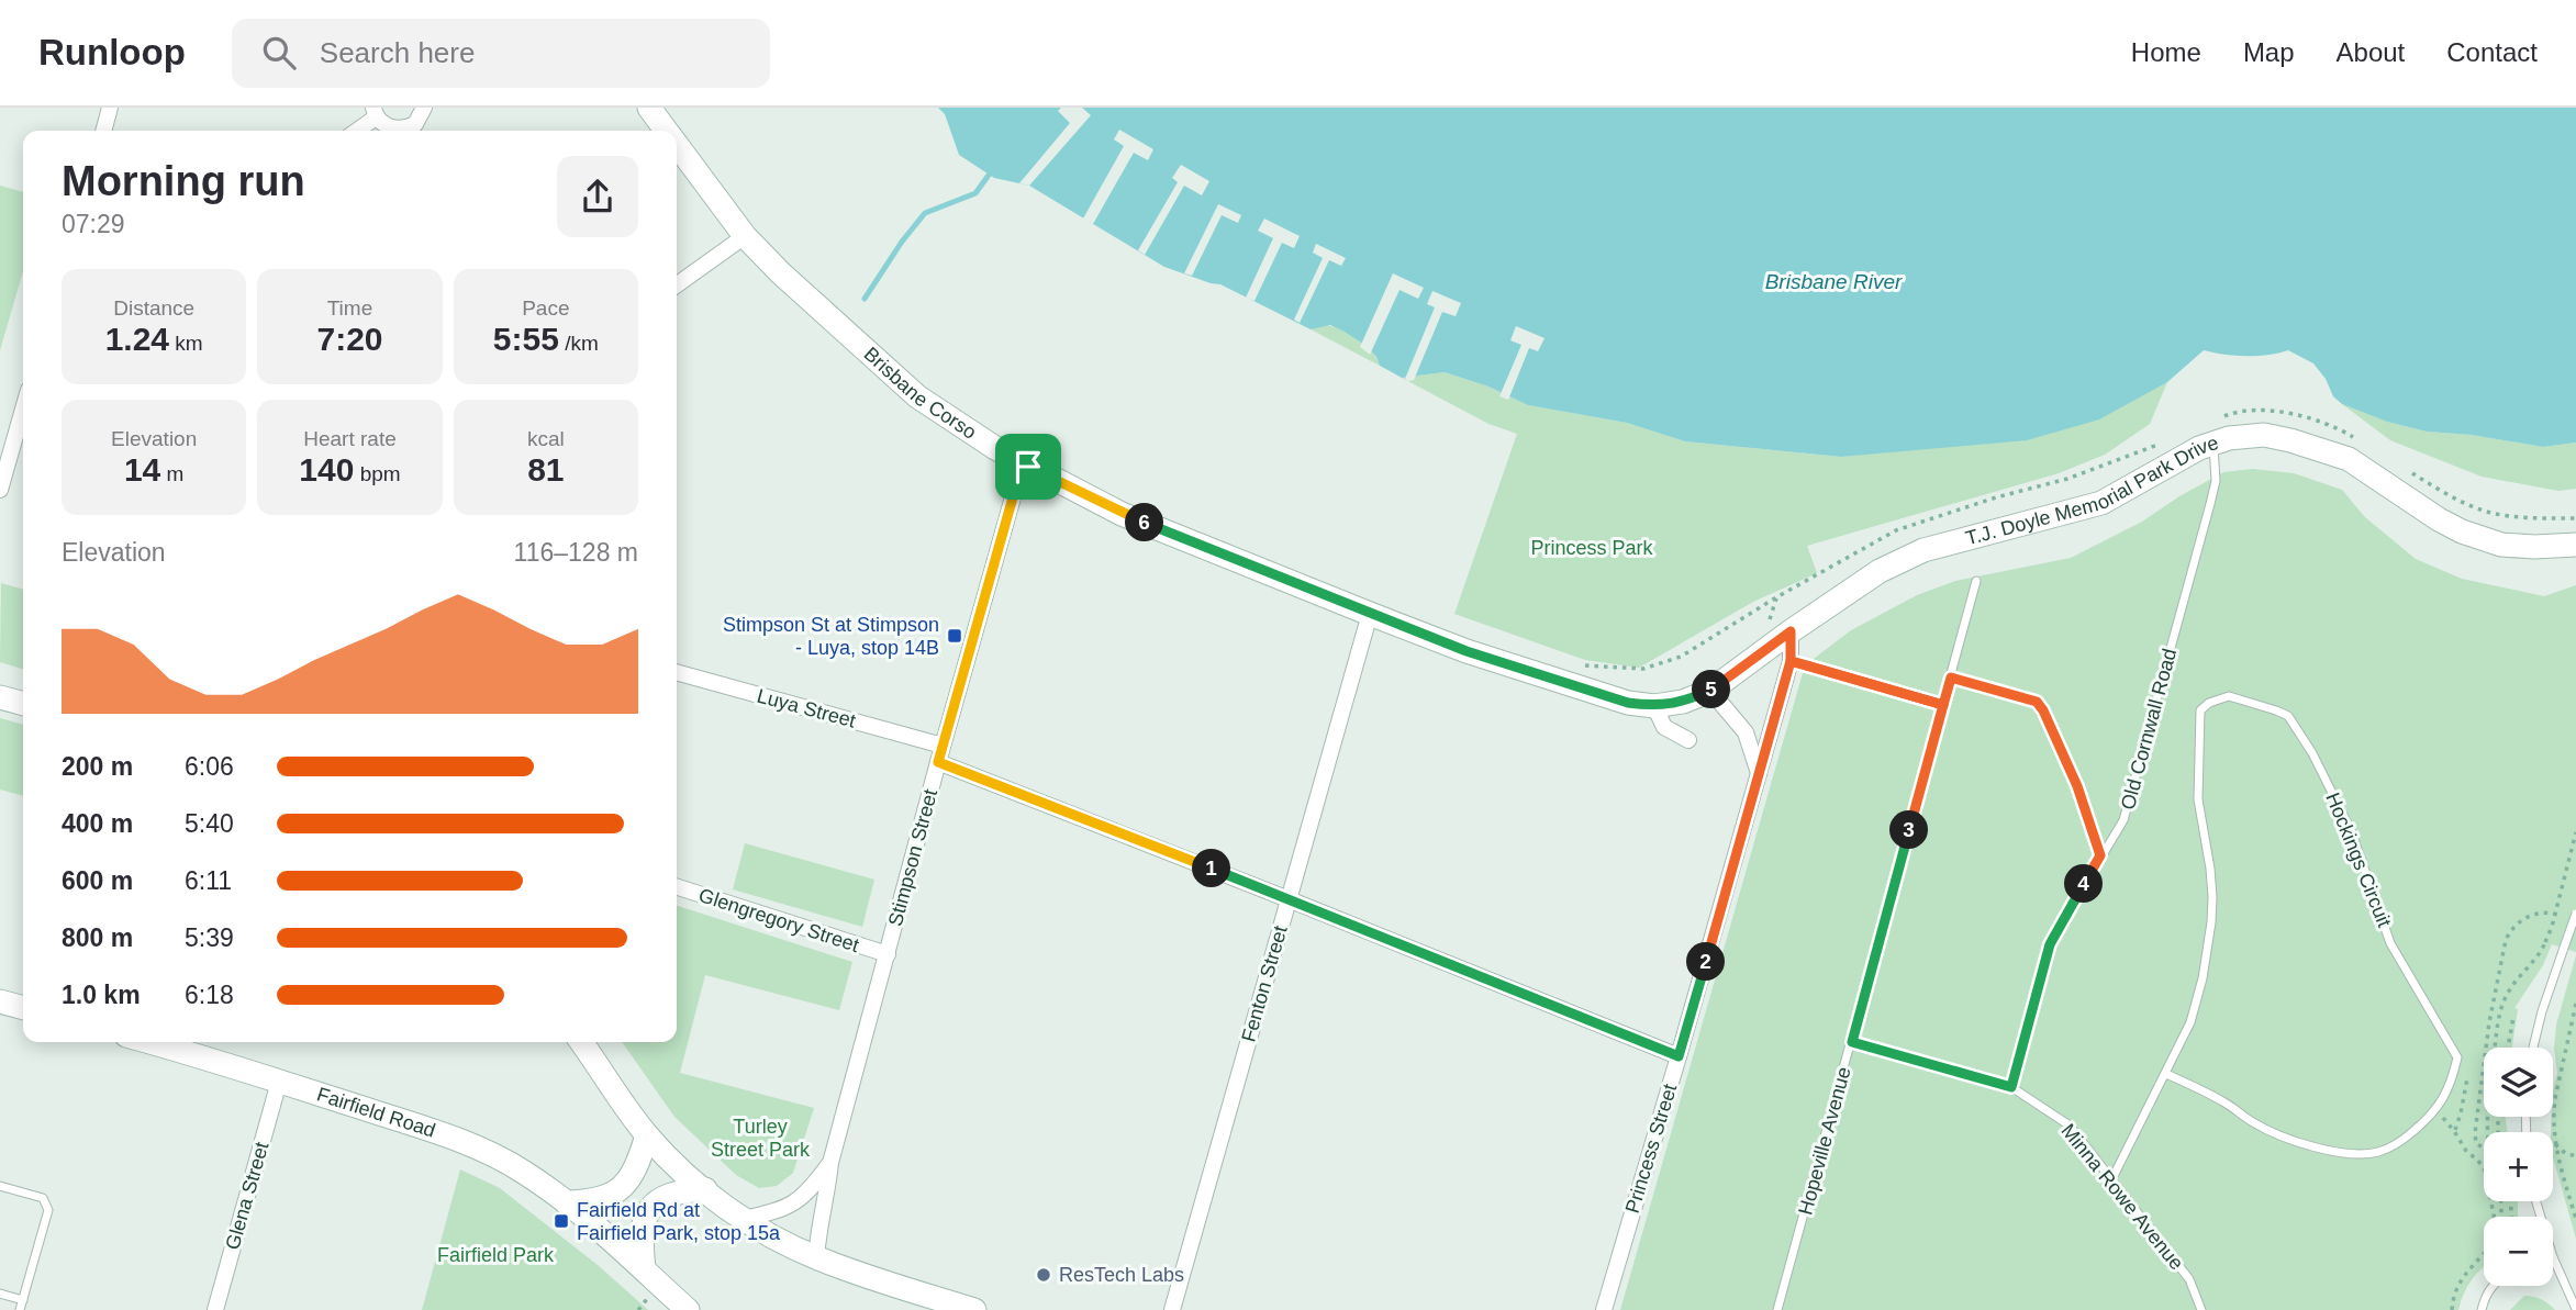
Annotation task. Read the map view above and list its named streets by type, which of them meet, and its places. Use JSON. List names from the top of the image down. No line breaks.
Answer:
{"streets":{"street":["Brisbane Corso","T.J. Doyle Memorial Park Drive","Luya Street","Stimpson Street","Glengregory Street","Fenton Street","Fairfield Road","Princess Street","Glena Street"],"lane":["Old Cornwall Road","Hockings Circuit","Hopeville Avenue","Minna Rowe Avenue"]},"crossings":[["Brisbane Corso","T.J. Doyle Memorial Park Drive"],["Brisbane Corso","Stimpson Street"],["Brisbane Corso","Fenton Street"],["T.J. Doyle Memorial Park Drive","Old Cornwall Road"],["T.J. Doyle Memorial Park Drive","Princess Street"],["Luya Street","Stimpson Street"],["Luya Street","Fenton Street"],["Luya Street","Princess Street"],["Old Cornwall Road","Minna Rowe Avenue"],["Stimpson Street","Glengregory Street"],["Hockings Circuit","Minna Rowe Avenue"],["Fairfield Road","Glena Street"],["Hopeville Avenue","Minna Rowe Avenue"]],"water":["Brisbane River"],"parks":["Princess Park","Turley Street Park","Fairfield Park"],"places":{"transit":["Stimpson St at Stimpson - Luya, stop 14B","Fairfield Rd at Fairfield Park, stop 15a"],"other":["ResTech Labs"]},"page":{"header":"Runloop","search":"Search here","nav":["Home","Map","About","Contact"],"heading":["Morning run","07:29"],"stats":[["Distance","1.24 km"],["Time","7:20"],["Pace","5:55 /km"],["Elevation","14 m"],["Heart rate","140 bpm"],["kcal","81"]],"pins":["6","5","3","1","4","2"],"chart":["Elevation","116–128 m"],"list":[{"name":"200 m","note":"6:06"},{"name":"400 m","note":"5:40"},{"name":"600 m","note":"6:11"},{"name":"800 m","note":"5:39"},{"name":"1.0 km","note":"6:18"}],"map_buttons":["+","−"]}}
